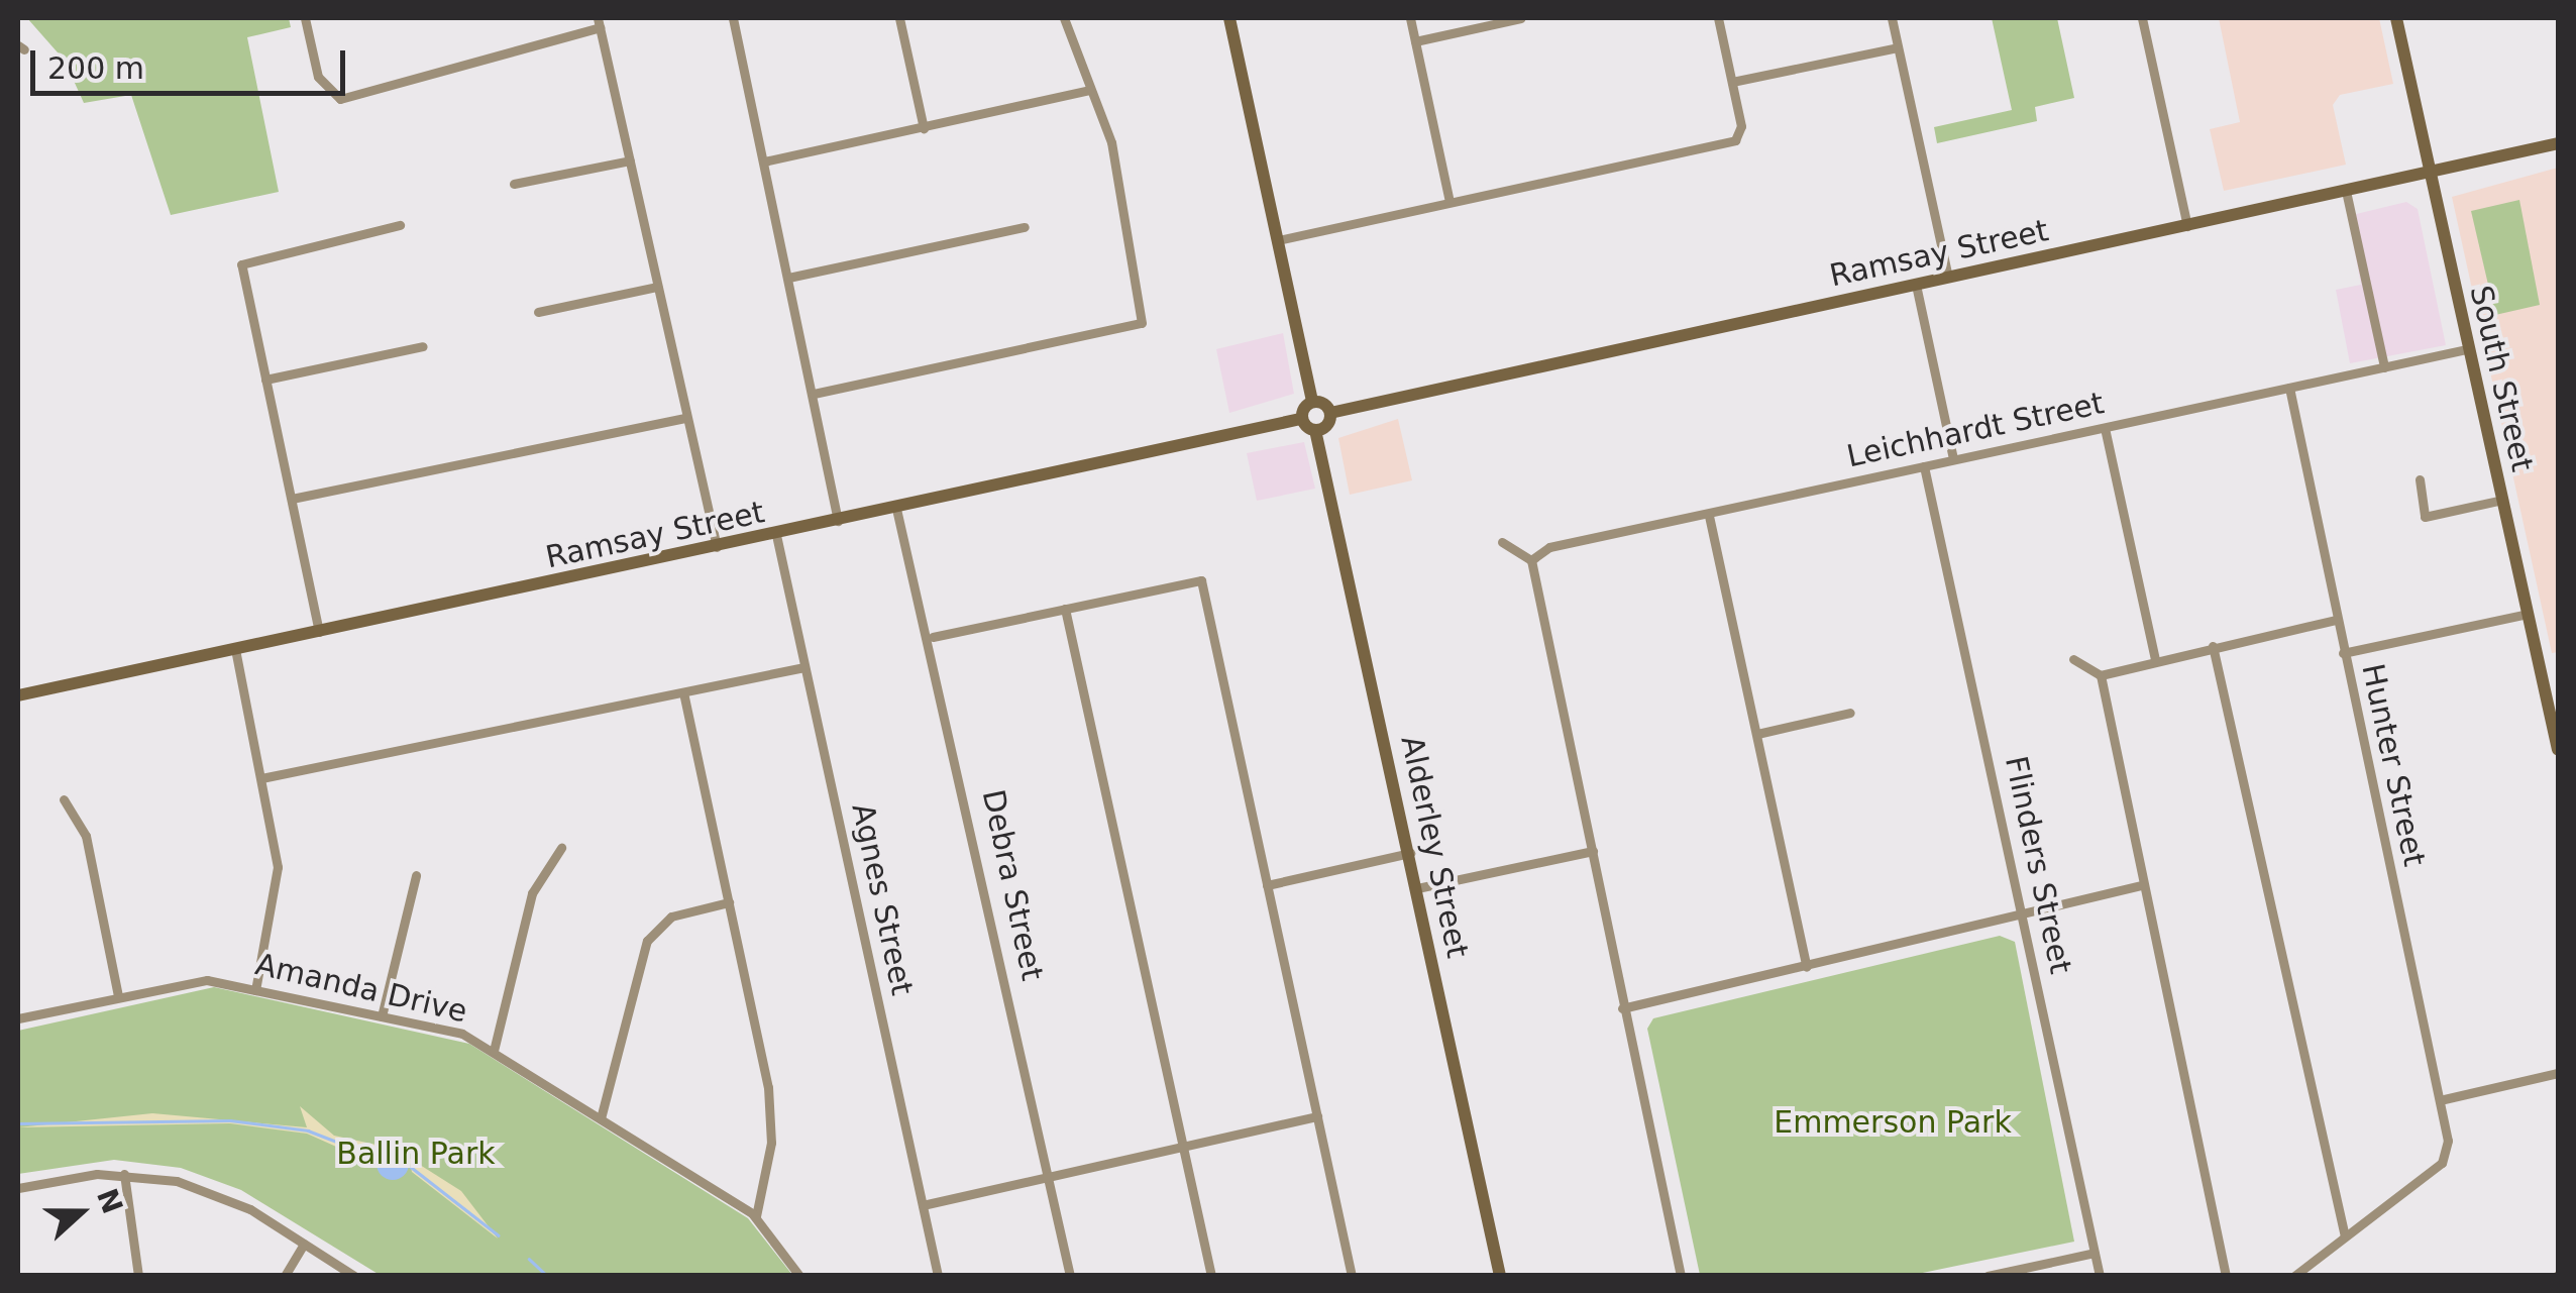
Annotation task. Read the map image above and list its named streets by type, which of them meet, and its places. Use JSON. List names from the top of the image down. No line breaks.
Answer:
{"streets":{"street":["Ramsay Street","South Street","Leichhardt Street","Hunter Street","Alderley Street","Flinders Street","Debra Street","Agnes Street","Amanda Drive"]},"crossings":[["Ramsay Street","South Street"],["Ramsay Street","Debra Street"],["Ramsay Street","Agnes Street"],["South Street","Leichhardt Street"],["Leichhardt Street","Hunter Street"],["Leichhardt Street","Flinders Street"]],"parks":["Emmerson Park","Ballin Park"],"scale_bar":"200 m","north":"right"}
